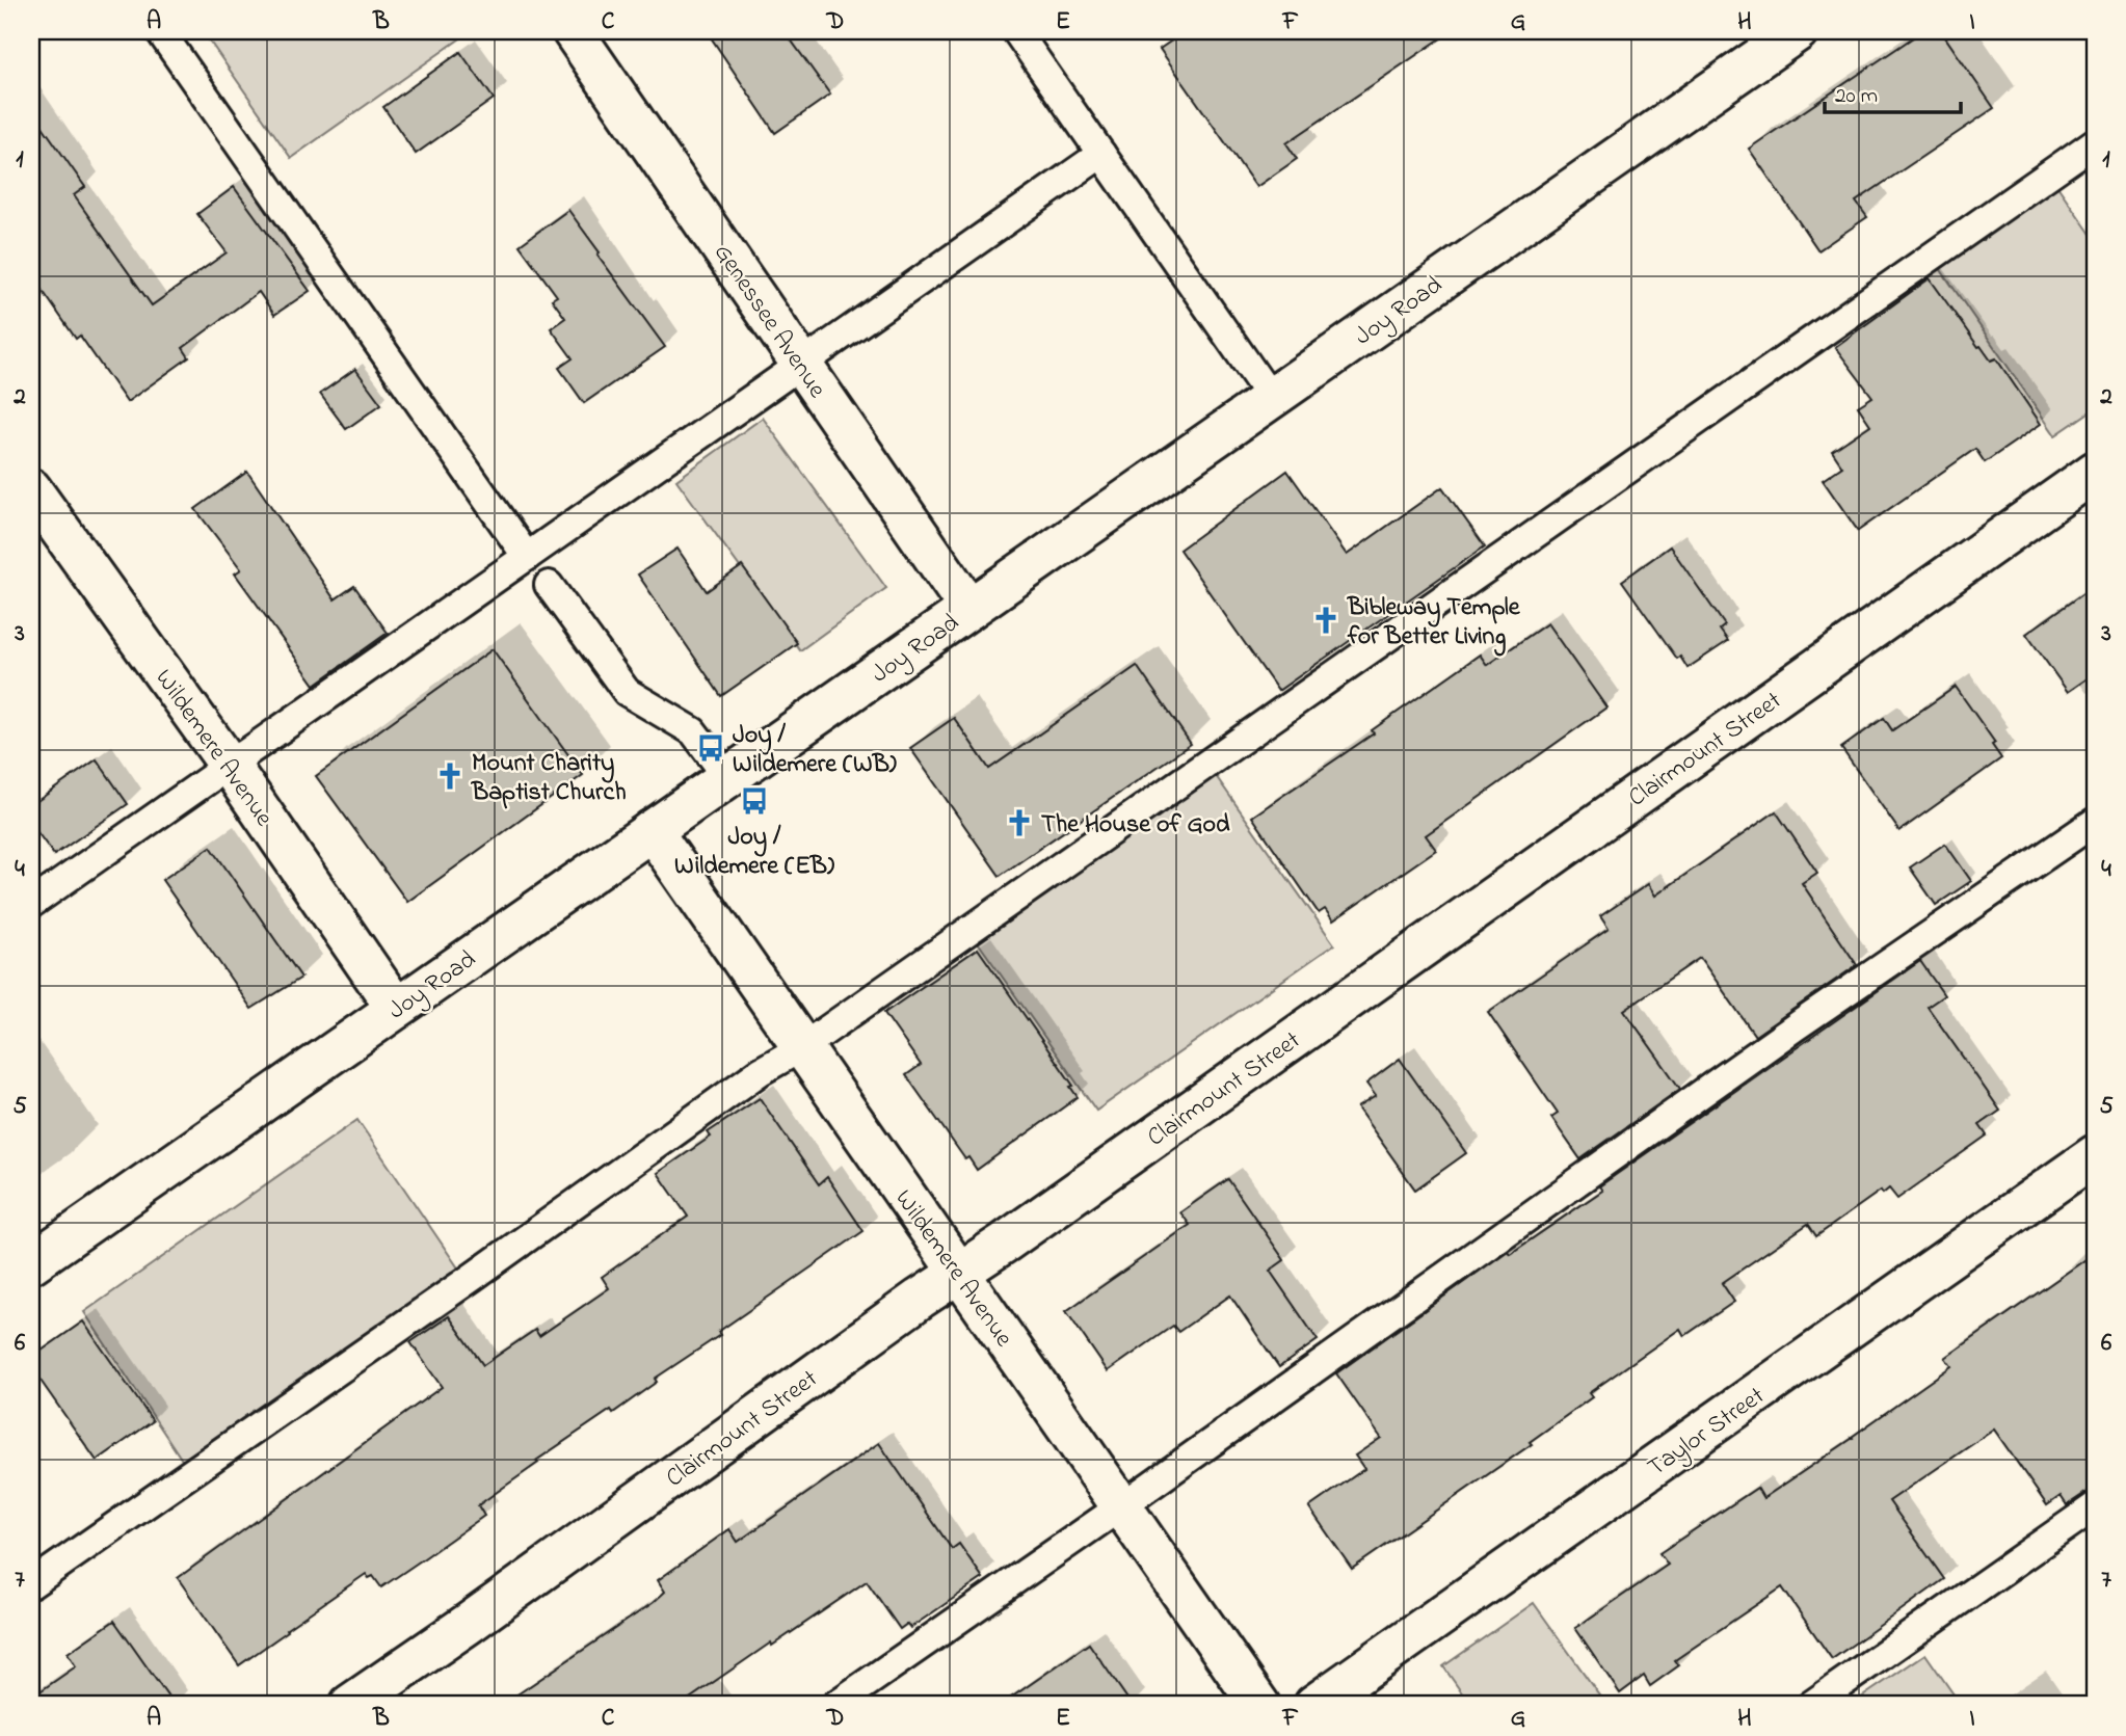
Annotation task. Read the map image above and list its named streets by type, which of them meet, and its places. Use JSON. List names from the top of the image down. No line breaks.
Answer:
{"streets":{"street":["Joy Road","Genessee Avenue","Wildemere Avenue","Clairmount Street","Taylor Street"]},"crossings":[["Joy Road","Genessee Avenue"],["Joy Road","Wildemere Avenue"],["Wildemere Avenue","Clairmount Street"]],"places":{"church":["Bibleway Temple for Better Living","Mount Charity Baptist Church","The House of God"],"bus stop":["Joy / Wildemere (WB)","Joy / Wildemere (EB)"]},"scale_bar":"20 m","grid":{"columns":["A","B","C","D","E","F","G","H","I"],"rows":["1","2","3","4","5","6","7"]}}
